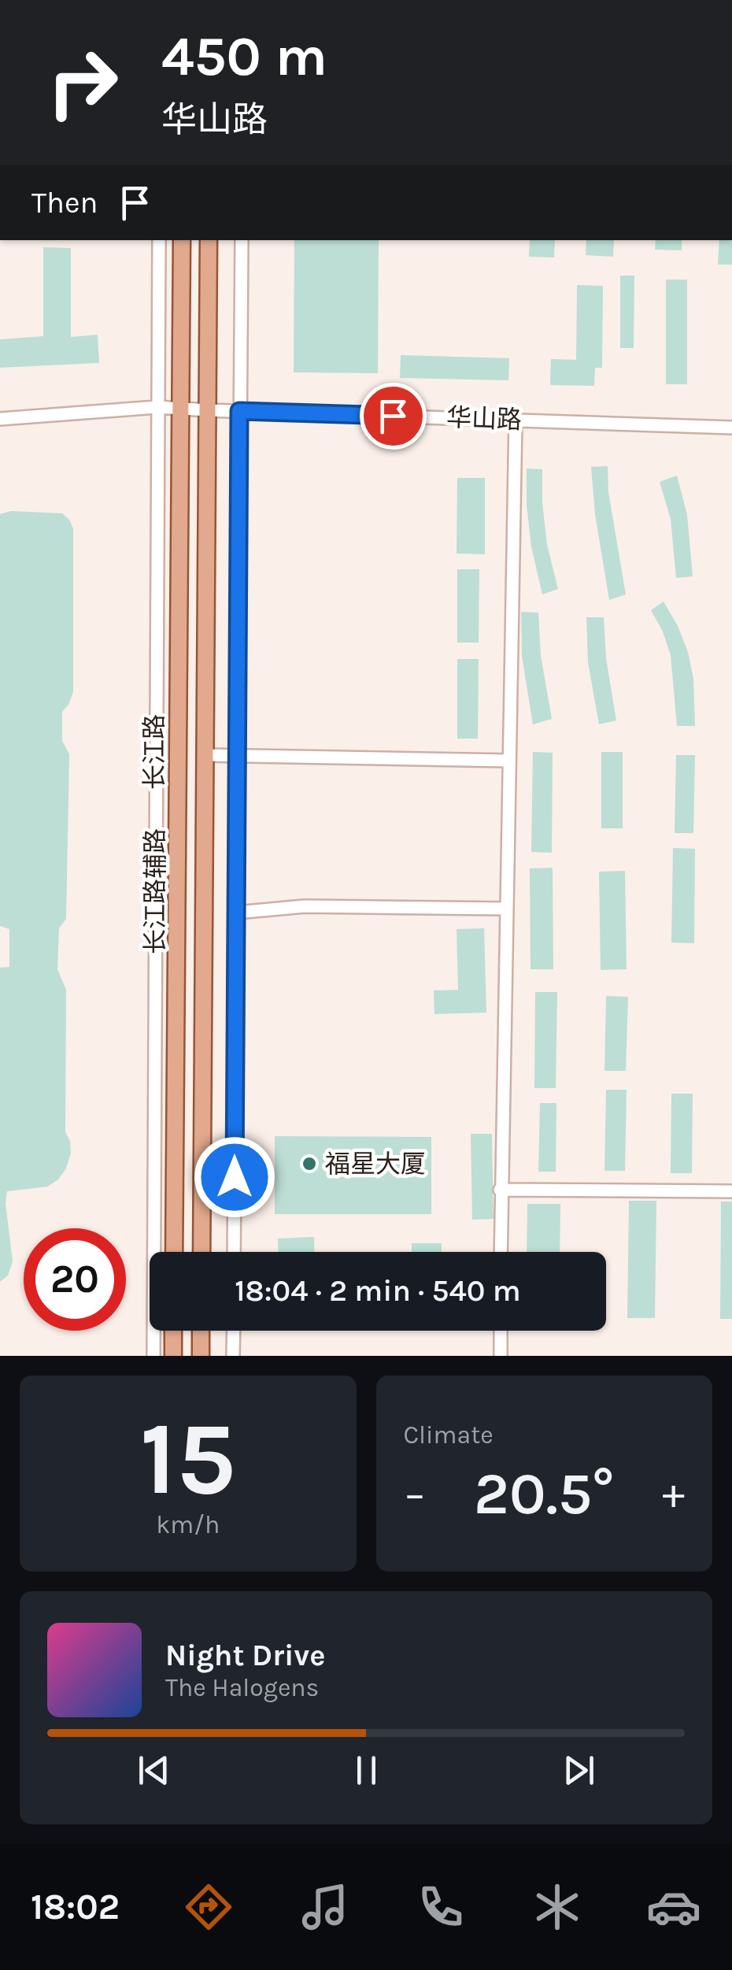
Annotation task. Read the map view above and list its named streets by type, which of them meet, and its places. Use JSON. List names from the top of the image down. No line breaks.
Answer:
{"streets":{"main road":["长江路"],"street":["华山路","长江路辅路"]},"crossings":[["华山路","长江路"],["华山路","长江路辅路"]],"places":["福星大厦"],"page":{"turn":["450 m","华山路"],"then":"Then","limit":"20","trip":"18:04 · 2 min · 540 m","tile":[["15","km/h"],"Climate"],"heat":["−","20.5°","+"],"song":["Night Drive","The Halogens"],"tabs":"18:02"}}
